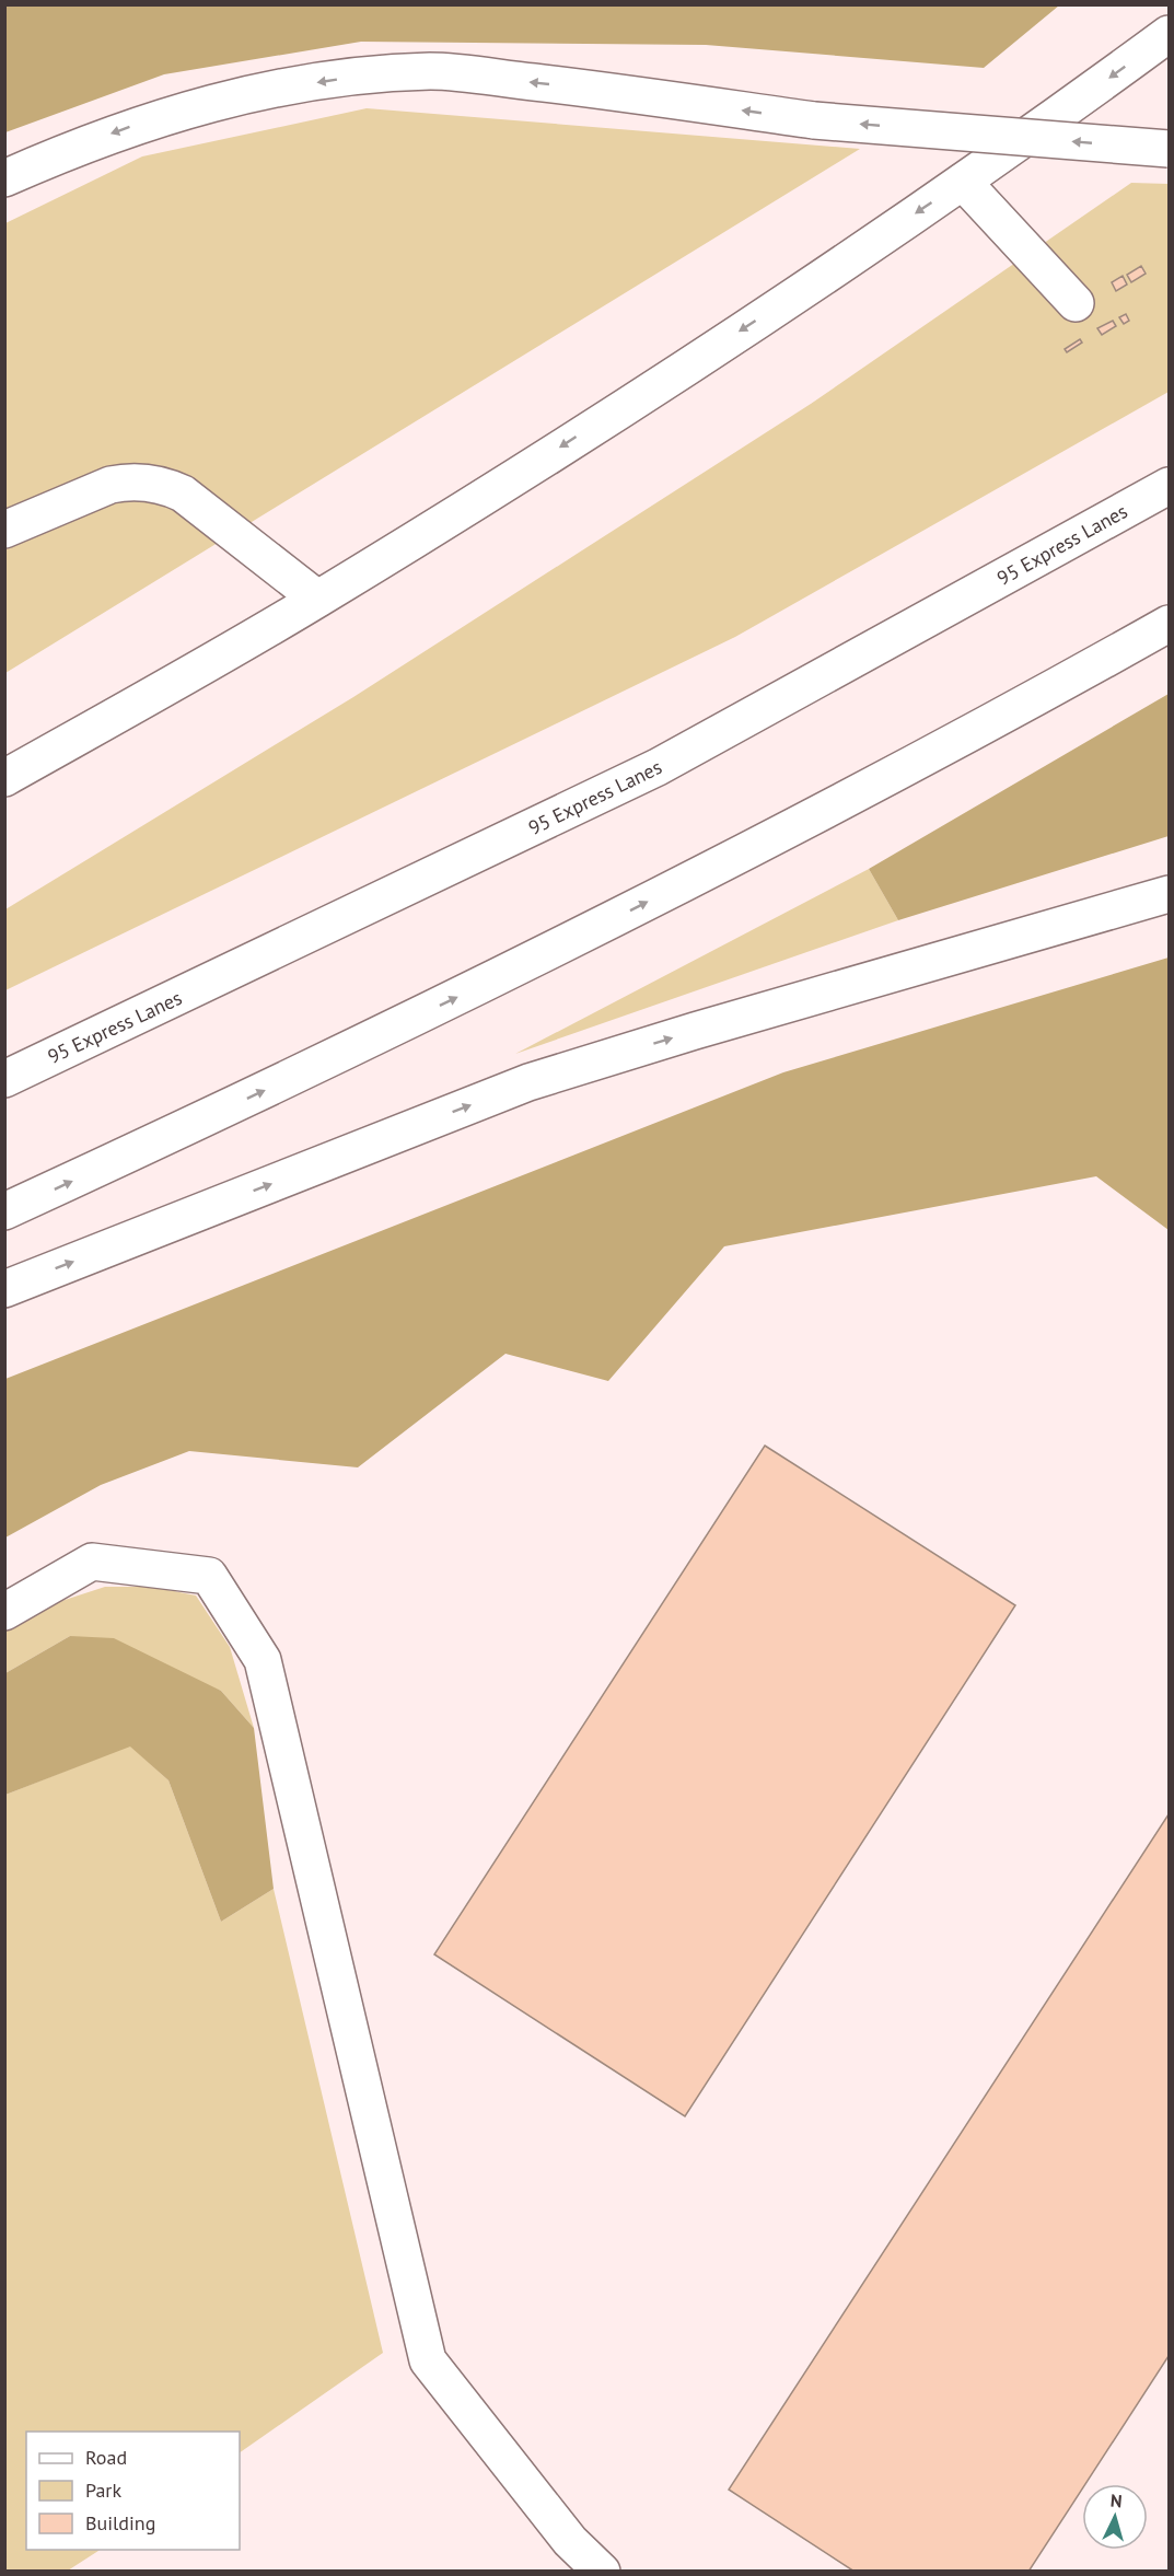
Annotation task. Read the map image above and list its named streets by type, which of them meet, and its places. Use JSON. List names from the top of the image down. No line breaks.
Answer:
{"streets":{"main road":["95 Express Lanes"]},"legend":["Road","Park","Building"],"north":"top"}
